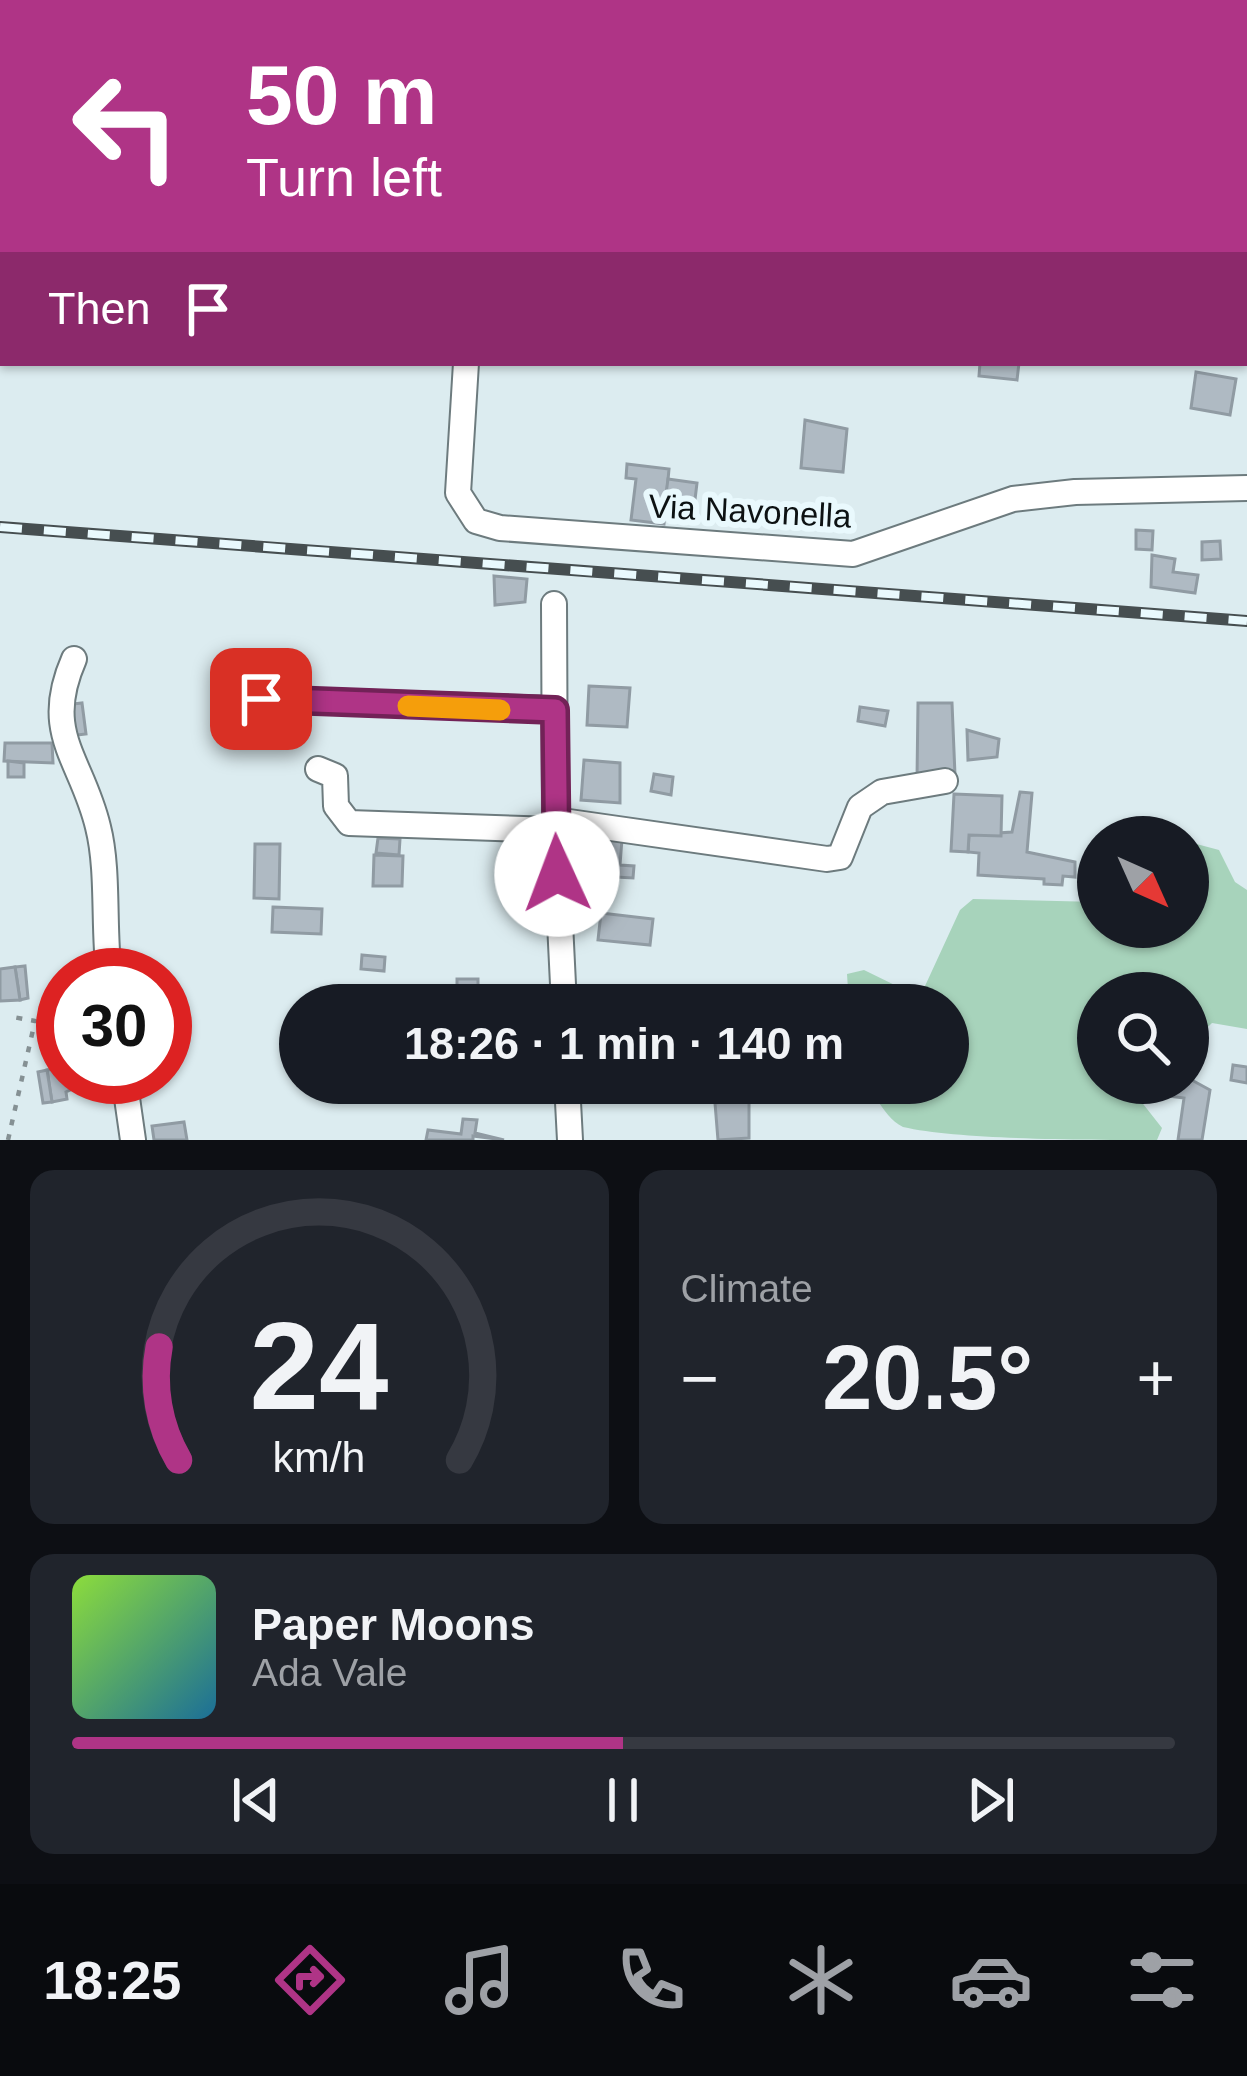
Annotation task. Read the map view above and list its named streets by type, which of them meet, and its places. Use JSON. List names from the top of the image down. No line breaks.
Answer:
{"streets":{"street":["Via Navonella"]},"north":"bottom right","page":{"turn":["50 m","Turn left"],"then":"Then","limit":"30","trip":"18:26 · 1 min · 140 m","tile":"Climate","heat":["−","20.5°","+"],"song":["Paper Moons","Ada Vale"],"tabs":"18:25","gauge":["24","km/h"]}}
